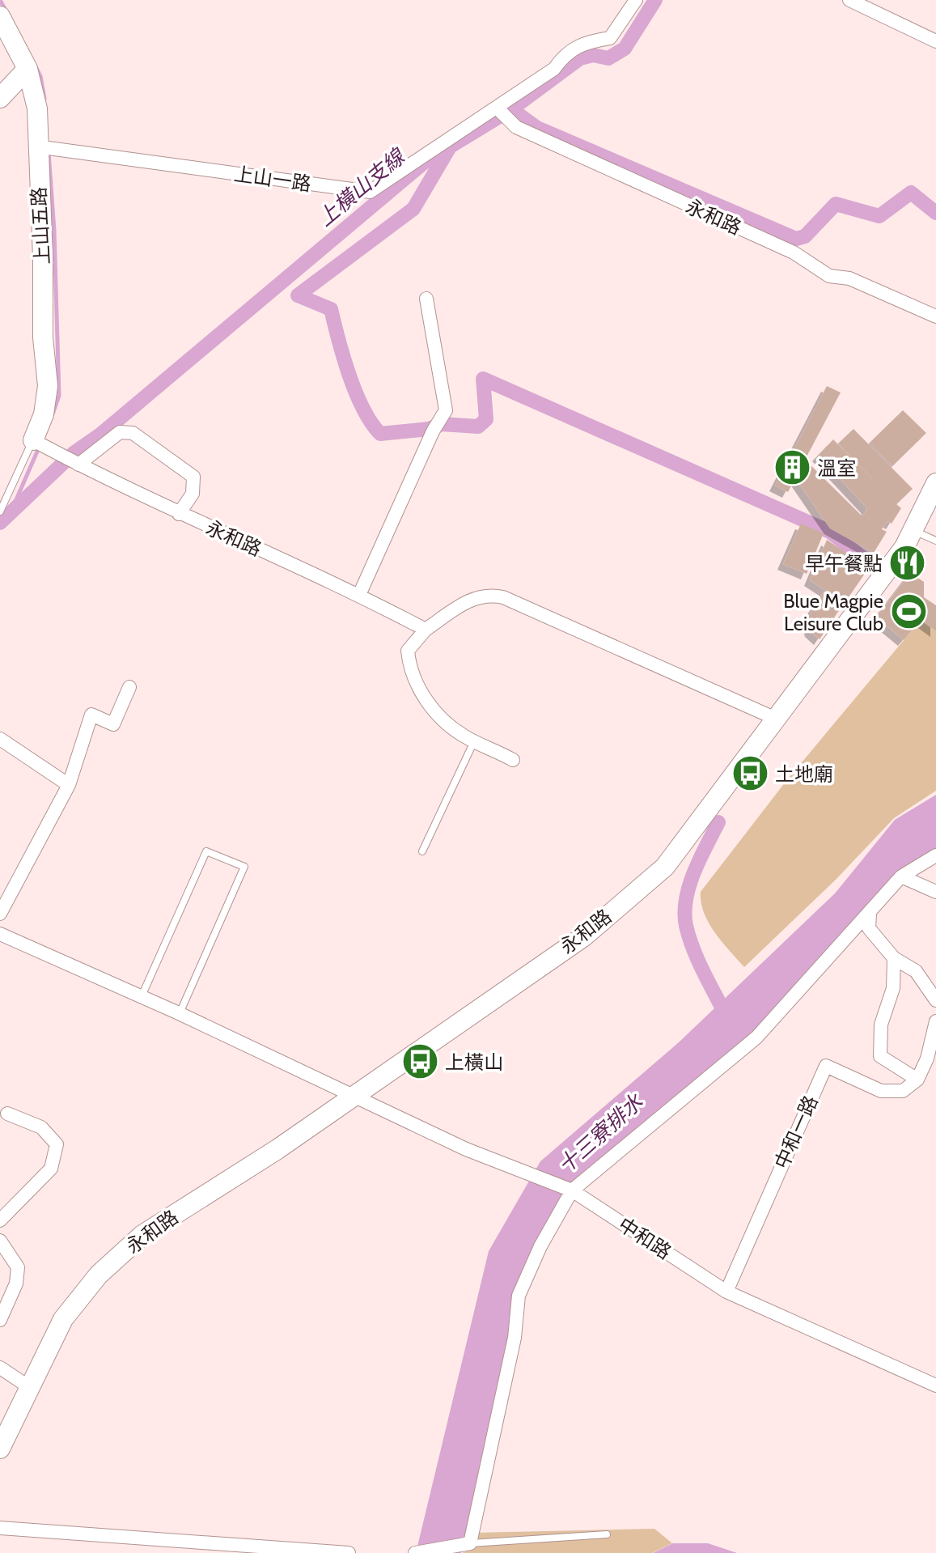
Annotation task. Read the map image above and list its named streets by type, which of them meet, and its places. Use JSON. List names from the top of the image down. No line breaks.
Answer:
{"streets":{"main road":["永和路","上山五路"],"street":["上山一路","中和一路","中和路"]},"crossings":[["上山一路","永和路"],["上山一路","上山五路"],["永和路","中和路"],["中和一路","中和路"]],"water":["上橫山支線","十三寮排水"],"places":{"building":["溫室"],"restaurant":["早午餐點"],"sports":["Blue Magpie Leisure Club"],"bus stop":["土地廟","上橫山"]}}
